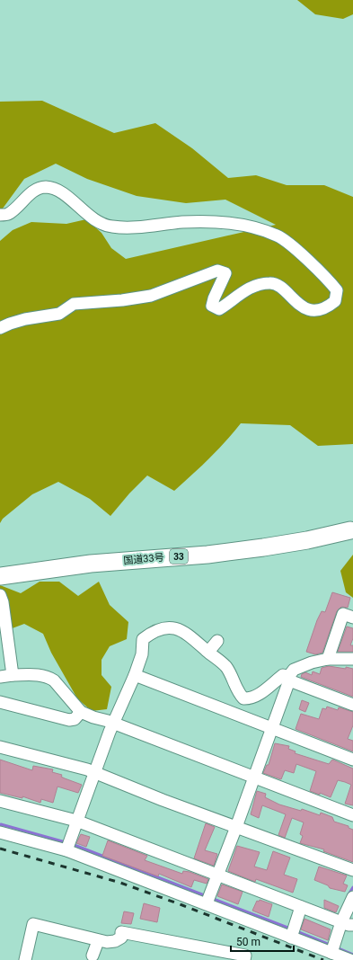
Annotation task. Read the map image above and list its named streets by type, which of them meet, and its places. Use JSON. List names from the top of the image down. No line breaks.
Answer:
{"streets":{"highway":["33","国道33号"]},"scale_bar":"50 m"}
